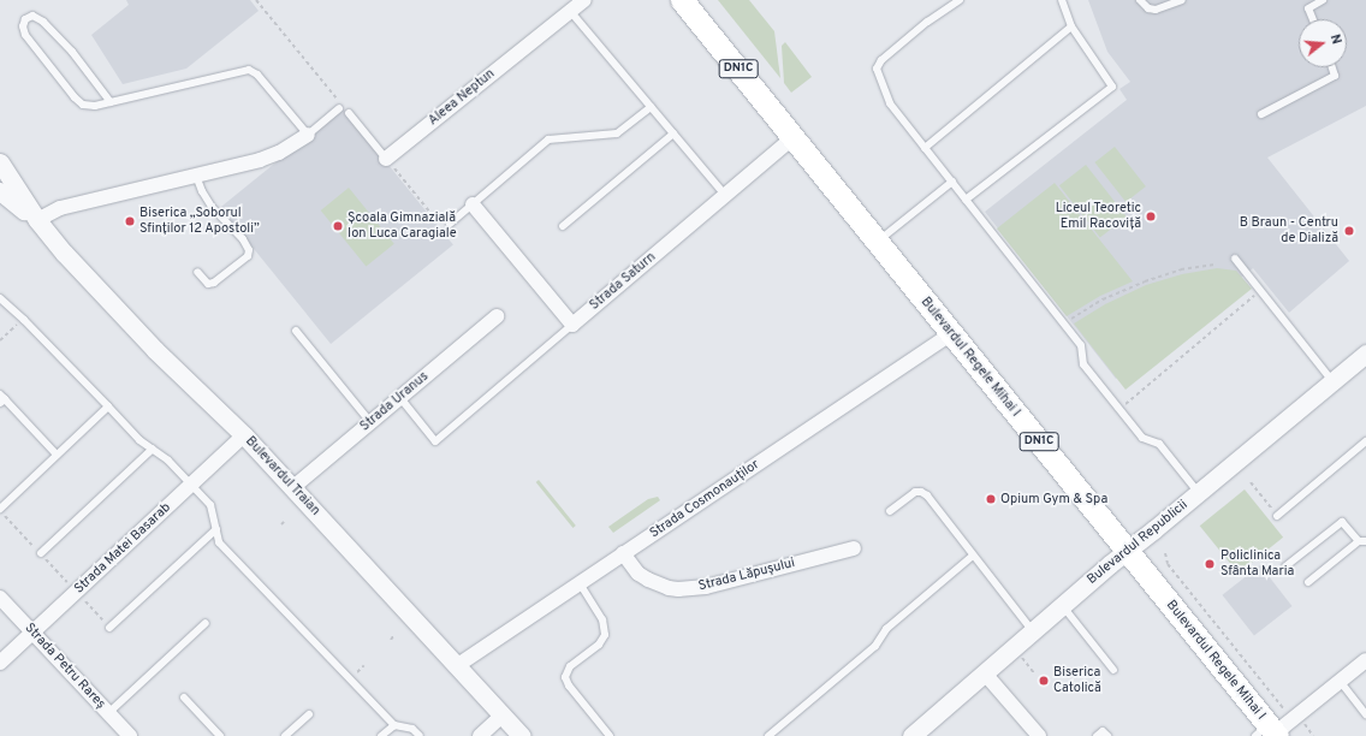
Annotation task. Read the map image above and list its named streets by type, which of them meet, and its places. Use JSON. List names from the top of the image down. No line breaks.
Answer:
{"streets":{"main road":["DN1C","Bulevardul Regele Mihai I"],"street":["Aleea Neptun","Strada Saturn","Strada Uranus","Bulevardul Traian","Strada Cosmonauților","Bulevardul Republicii","Strada Matei Basarab","Strada Lăpușului","Strada Petru Rareș"]},"crossings":[["Strada Saturn","Bulevardul Regele Mihai I"],["Bulevardul Regele Mihai I","Strada Cosmonauților"],["Bulevardul Regele Mihai I","Bulevardul Republicii"],["Strada Uranus","Bulevardul Traian"],["Bulevardul Traian","Strada Cosmonauților"],["Bulevardul Traian","Strada Matei Basarab"],["Strada Cosmonauților","Strada Lăpușului"],["Strada Matei Basarab","Strada Petru Rareș"]],"places":["Liceul Teoretic Emil Racoviță","Biserica „Soborul Sfinților 12 Apostoli”","Școala Gimnazială Ion Luca Caragiale","B Braun - Centru de Dializă","Opium Gym & Spa","Policlinica Sfânta Maria","Biserica Catolică"],"north":"right"}
